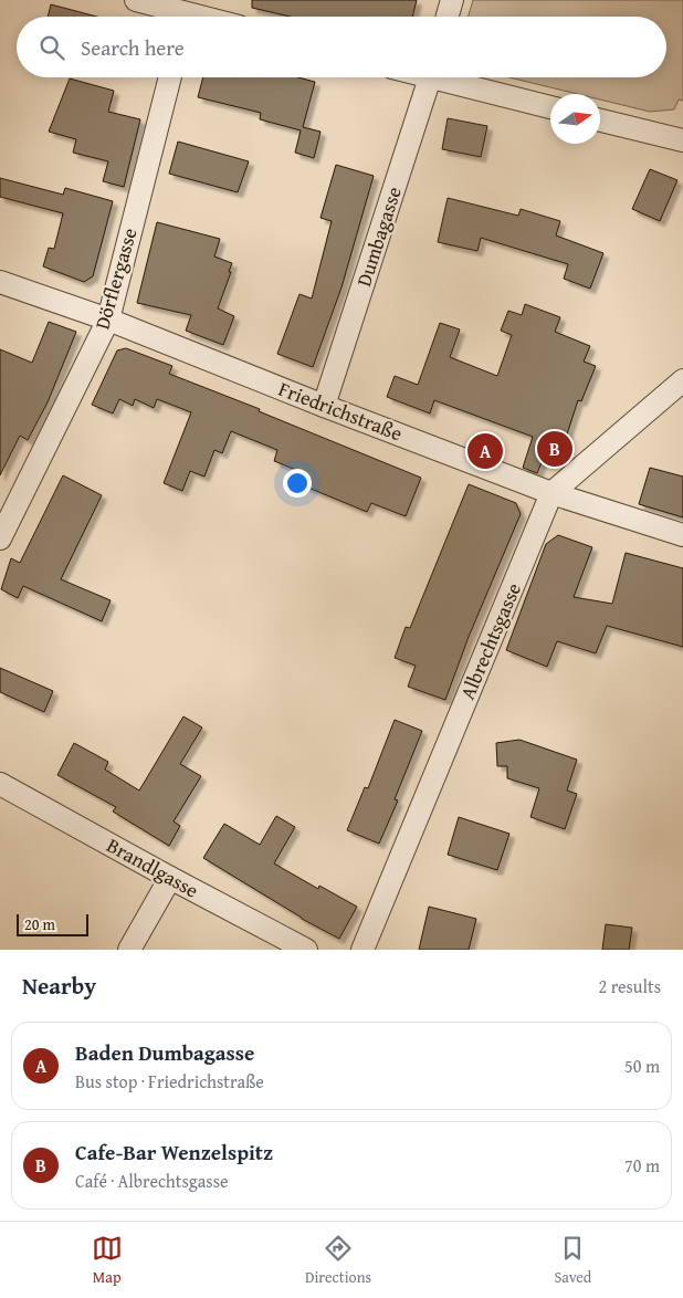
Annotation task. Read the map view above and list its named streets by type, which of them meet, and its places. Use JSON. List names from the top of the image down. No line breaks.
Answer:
{"streets":{"street":["Dumbagasse","Dörflergasse","Friedrichstraße","Albrechtsgasse","Brandlgasse"]},"crossings":[["Dumbagasse","Friedrichstraße"],["Dörflergasse","Friedrichstraße"],["Friedrichstraße","Albrechtsgasse"]],"scale_bar":"20 m","north":"right","page":{"search":"Search here","pins":["B","A"],"scale":"20 m","heading":["Nearby","2 results"],"list":[{"mark":"A","name":"Baden Dumbagasse","note":"Bus stop · Friedrichstraße","value":"50 m"},{"mark":"B","name":"Cafe-Bar Wenzelspitz","note":"Café · Albrechtsgasse","value":"70 m"}],"nav":["Map","Directions","Saved"]}}
